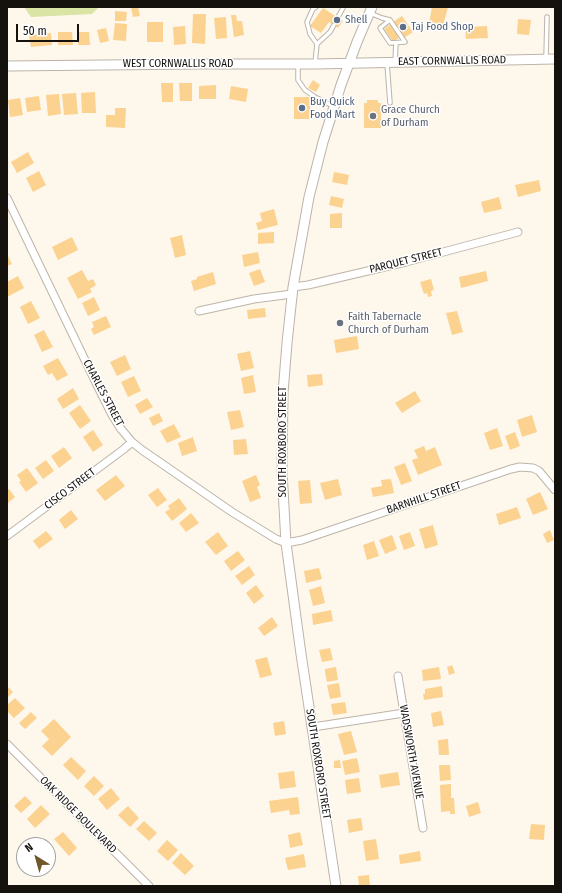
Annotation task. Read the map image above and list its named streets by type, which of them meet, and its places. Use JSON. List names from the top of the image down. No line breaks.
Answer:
{"streets":{"street":["EAST CORNWALLIS ROAD","WEST CORNWALLIS ROAD","PARQUET STREET","CHARLES STREET","SOUTH ROXBORO STREET","CISCO STREET","BARNHILL STREET","WADSWORTH AVENUE","OAK RIDGE BOULEVARD"]},"crossings":[["EAST CORNWALLIS ROAD","WEST CORNWALLIS ROAD"],["EAST CORNWALLIS ROAD","SOUTH ROXBORO STREET"],["WEST CORNWALLIS ROAD","SOUTH ROXBORO STREET"],["PARQUET STREET","SOUTH ROXBORO STREET"],["CHARLES STREET","SOUTH ROXBORO STREET"],["CHARLES STREET","CISCO STREET"],["CHARLES STREET","BARNHILL STREET"],["SOUTH ROXBORO STREET","BARNHILL STREET"]],"places":["Shell","Taj Food Shop","Buy Quick Food Mart","Grace Church of Durham","Faith Tabernacle Church of Durham"],"scale_bar":"50 m","north":"top left"}
